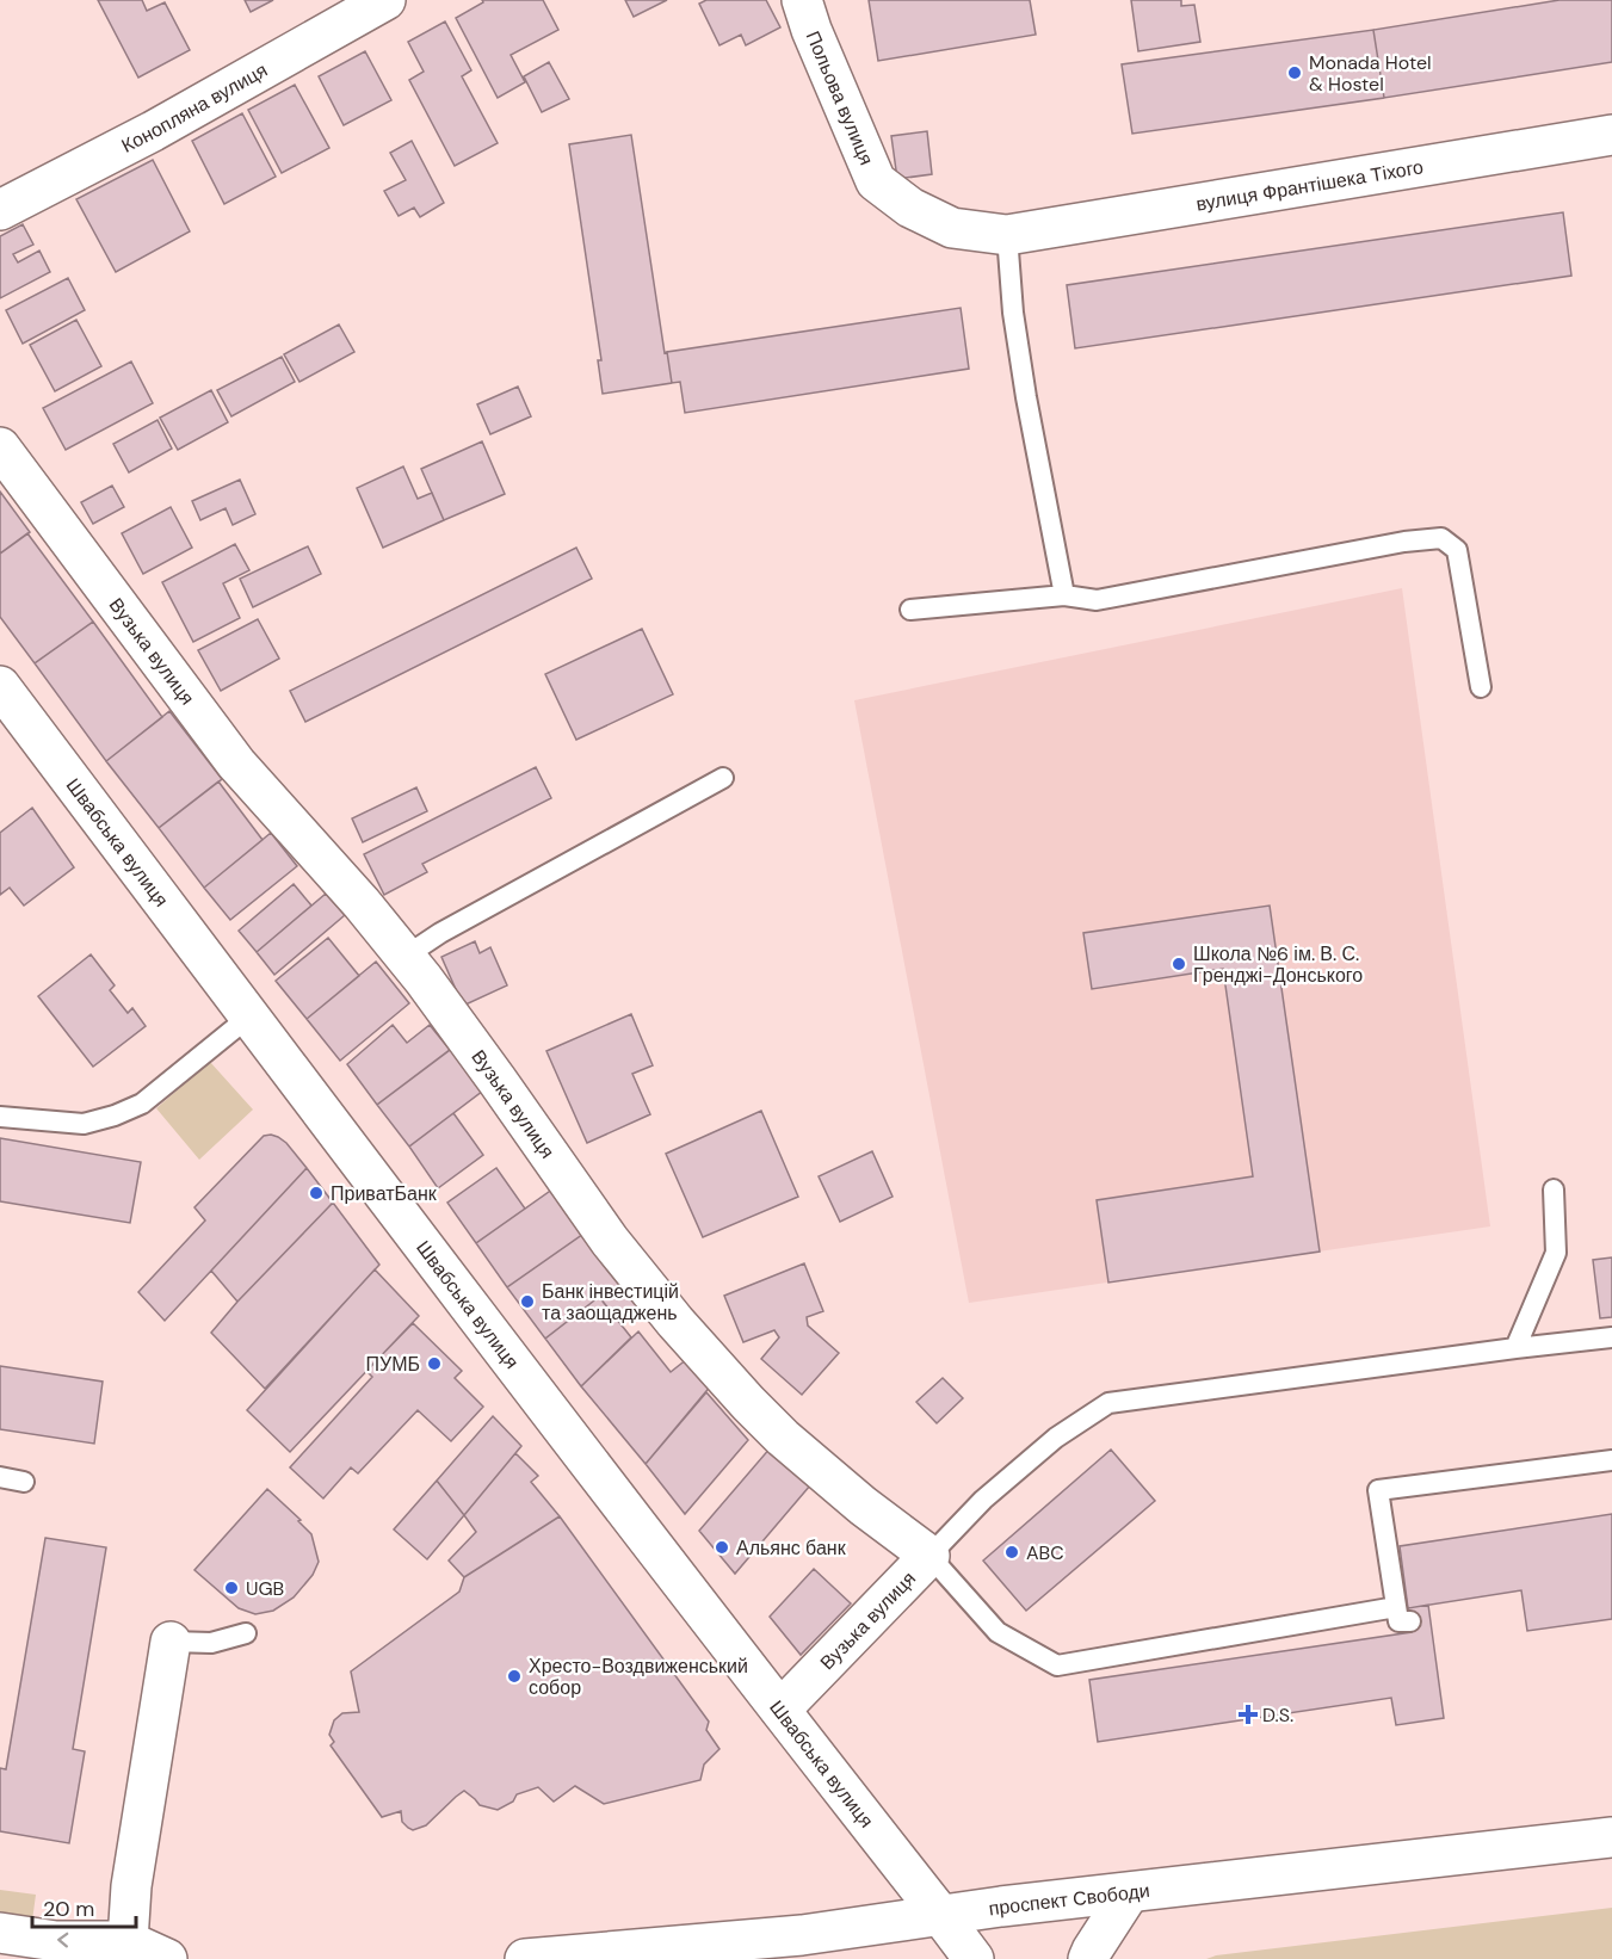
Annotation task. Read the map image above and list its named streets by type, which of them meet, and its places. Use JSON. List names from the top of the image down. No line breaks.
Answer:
{"streets":{"street":["Польова вулиця","Конопляна вулиця","вулиця Франтішека Тіхого","Вузька вулиця","Швабська вулиця","проспект Свободи"]},"crossings":[["Польова вулиця","вулиця Франтішека Тіхого"],["Вузька вулиця","Швабська вулиця"],["Швабська вулиця","проспект Свободи"]],"places":{"other":["Monada Hotel & Hostel","Школа №6 ім. В. С. Гренджі-Донського","ПриватБанк","Банк інвестицій та заощаджень","ПУМБ","Альянс банк","ABC","UGB","Хресто-Воздвиженський собор"],"health":["D.S."]},"scale_bar":"20 m"}
